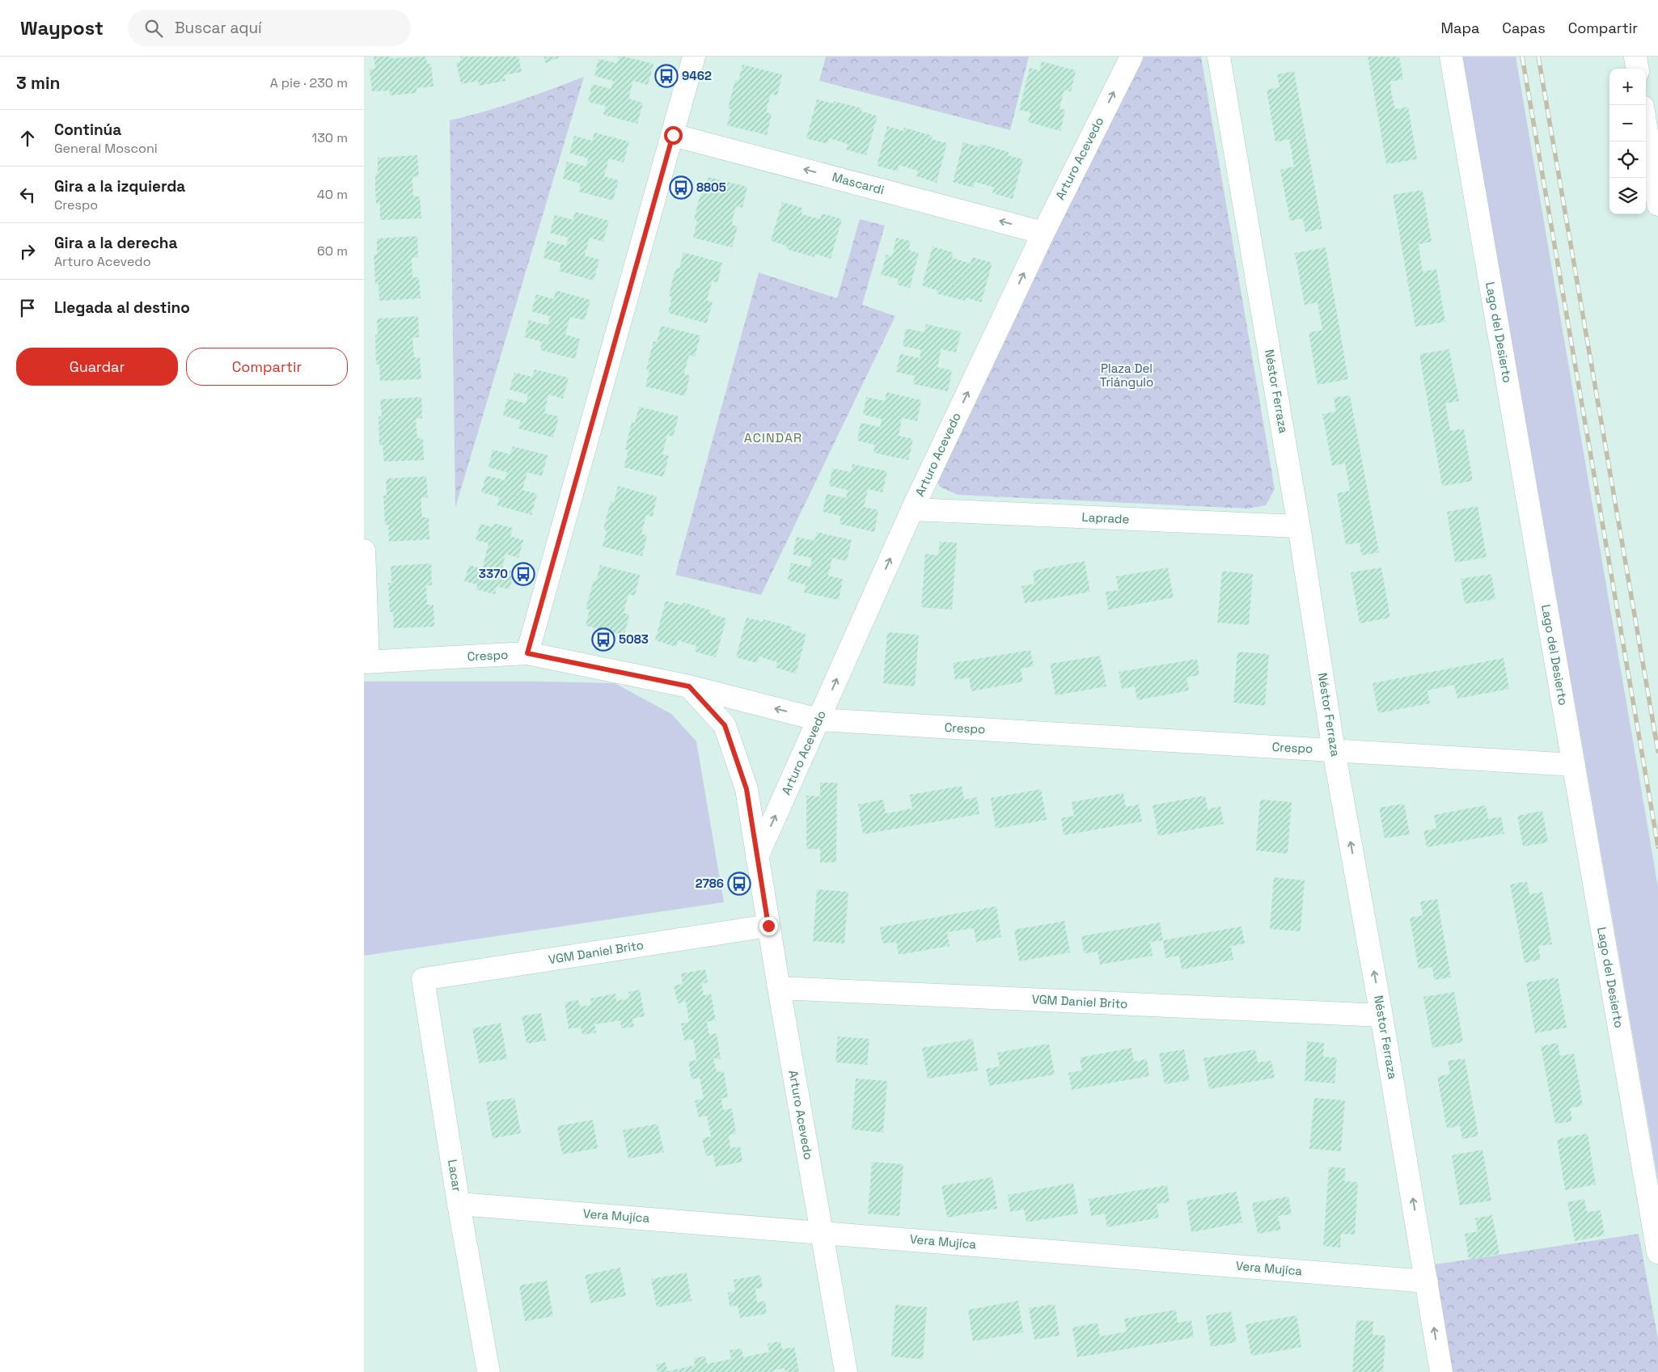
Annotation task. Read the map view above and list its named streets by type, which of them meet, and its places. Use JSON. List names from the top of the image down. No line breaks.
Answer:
{"streets":{"street":["Arturo Acevedo","Mascardi","Lago del Desierto","Néstor Ferraza","Laprade","Crespo","VGM Daniel Brito","Lacar","Vera Mujíca"]},"crossings":[["Arturo Acevedo","Mascardi"],["Arturo Acevedo","Laprade"],["Arturo Acevedo","Crespo"],["Arturo Acevedo","VGM Daniel Brito"],["Arturo Acevedo","Vera Mujíca"],["Lago del Desierto","Crespo"],["Néstor Ferraza","Laprade"],["Néstor Ferraza","Crespo"],["Néstor Ferraza","VGM Daniel Brito"],["Néstor Ferraza","Vera Mujíca"],["VGM Daniel Brito","Lacar"],["Lacar","Vera Mujíca"]],"one_way":["Arturo Acevedo","Mascardi","Néstor Ferraza"],"districts":["ACINDAR"],"parks":["Plaza Del Triángulo"],"places":{"bus stop":["9462","8805","3370","5083","2786"]},"page":{"header":"Waypost","search":"Buscar aquí","nav":["Mapa","Capas","Compartir"],"heading":["3 min","A pie · 230 m"],"map_buttons":["+","−"],"list":[["Continúa","General Mosconi","130 m"],["Gira a la izquierda","Crespo","40 m"],["Gira a la derecha","Arturo Acevedo","60 m"],"Llegada al destino"],"buttons":["Guardar","Compartir"]}}
